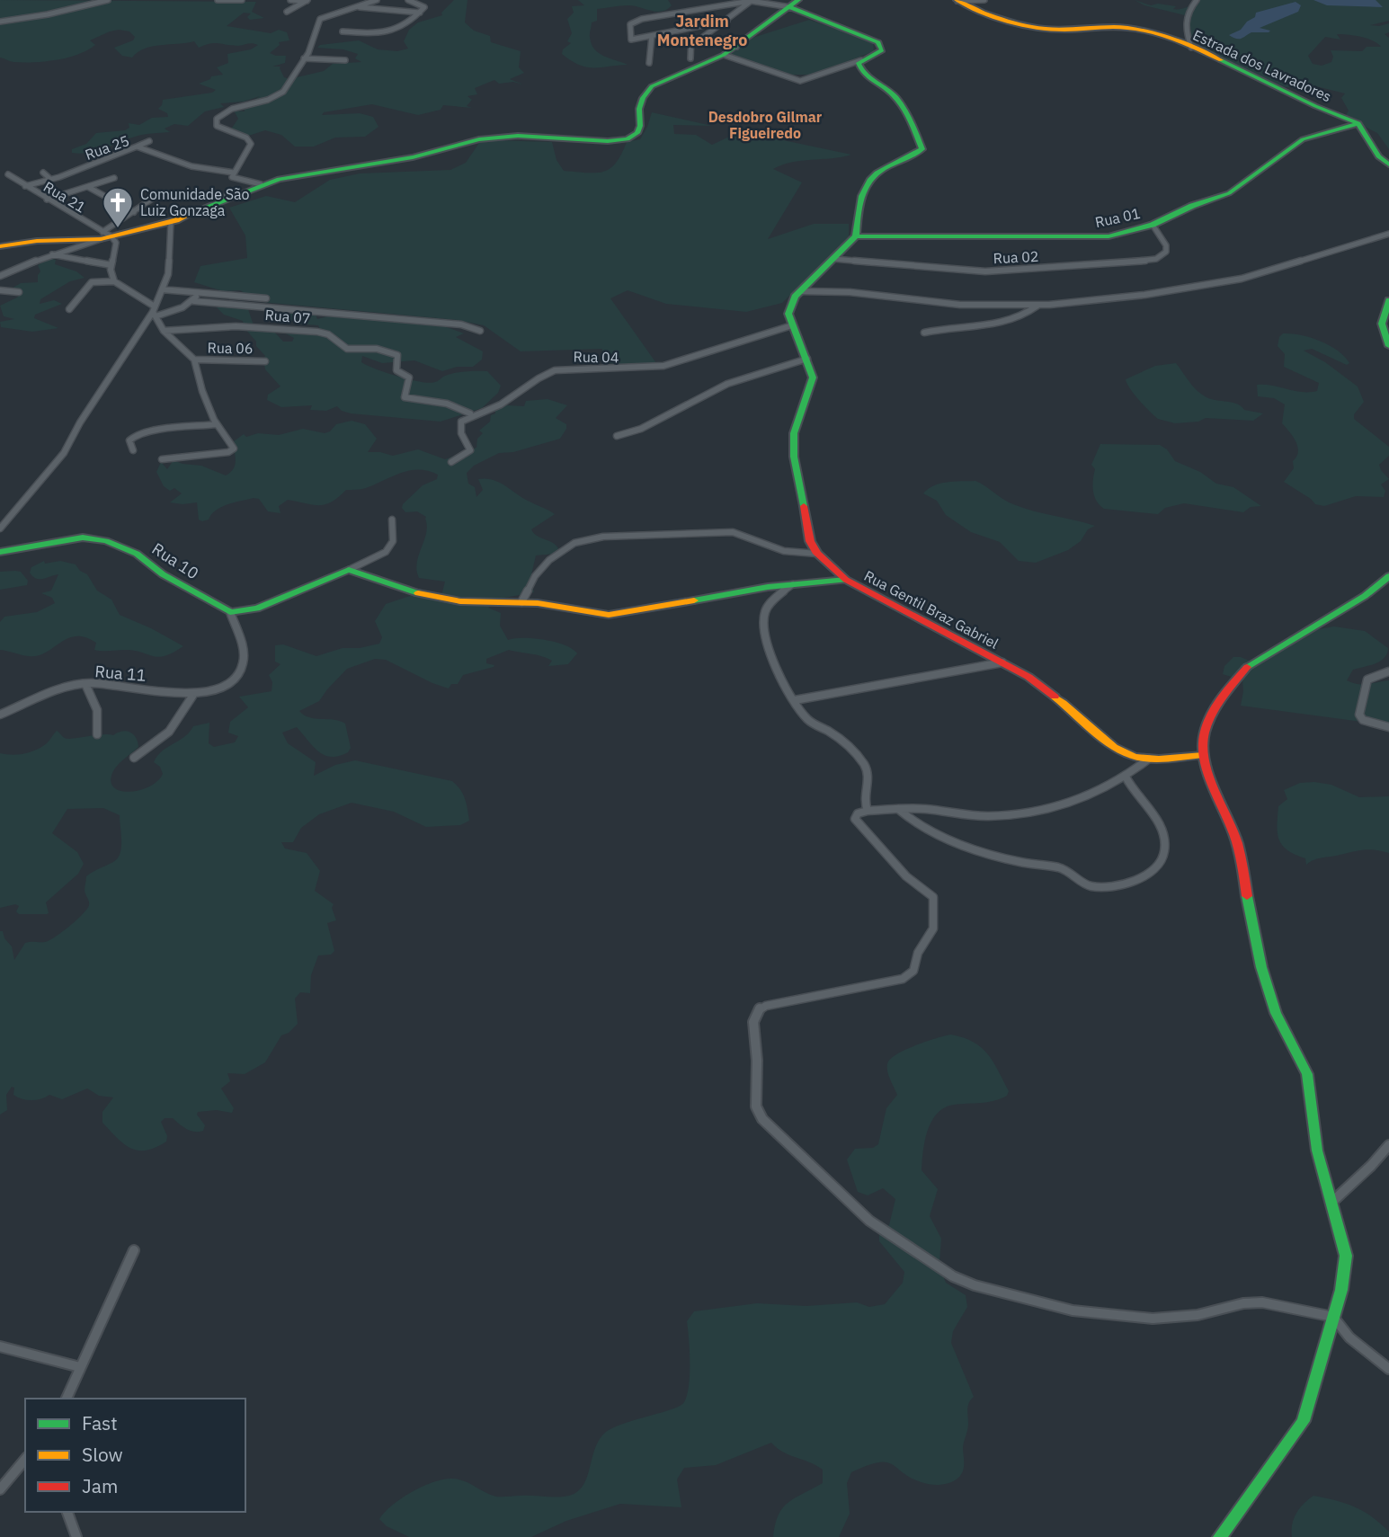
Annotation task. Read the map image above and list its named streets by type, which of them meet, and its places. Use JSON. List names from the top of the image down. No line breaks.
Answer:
{"streets":{"street":["Estrada dos Lavradores","Rua 25","Rua 21","Rua 01","Rua 02","Rua 07","Rua 06","Rua 04","Rua 10","Rua Gentil Braz Gabriel","Rua 11"]},"crossings":[["Estrada dos Lavradores","Rua 01"],["Rua 25","Rua 21"],["Rua 01","Rua 02"],["Rua 07","Rua 04"],["Rua 04","Rua Gentil Braz Gabriel"],["Rua 10","Rua 11"]],"districts":["Jardim Montenegro","Desdobro Gilmar Figueiredo"],"places":{"church":["Comunidade São Luiz Gonzaga"]},"legend":["Fast","Slow","Jam"]}
